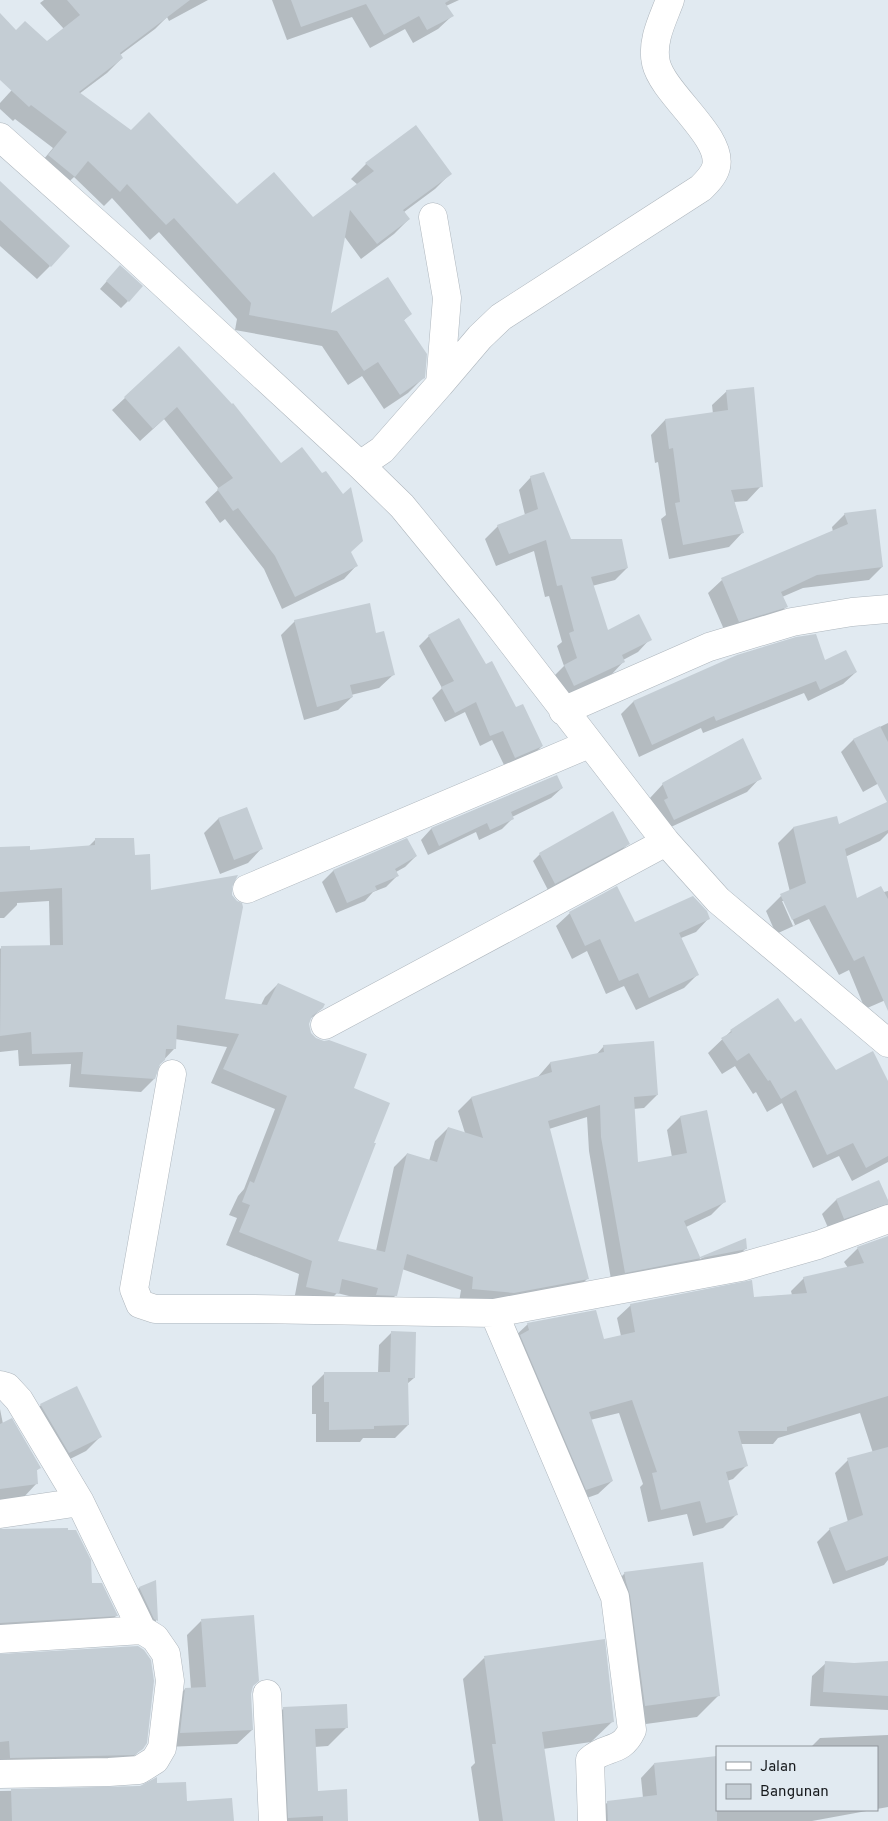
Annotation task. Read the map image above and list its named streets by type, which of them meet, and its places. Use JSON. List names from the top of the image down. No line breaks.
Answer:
{"legend":["Jalan","Bangunan"]}
